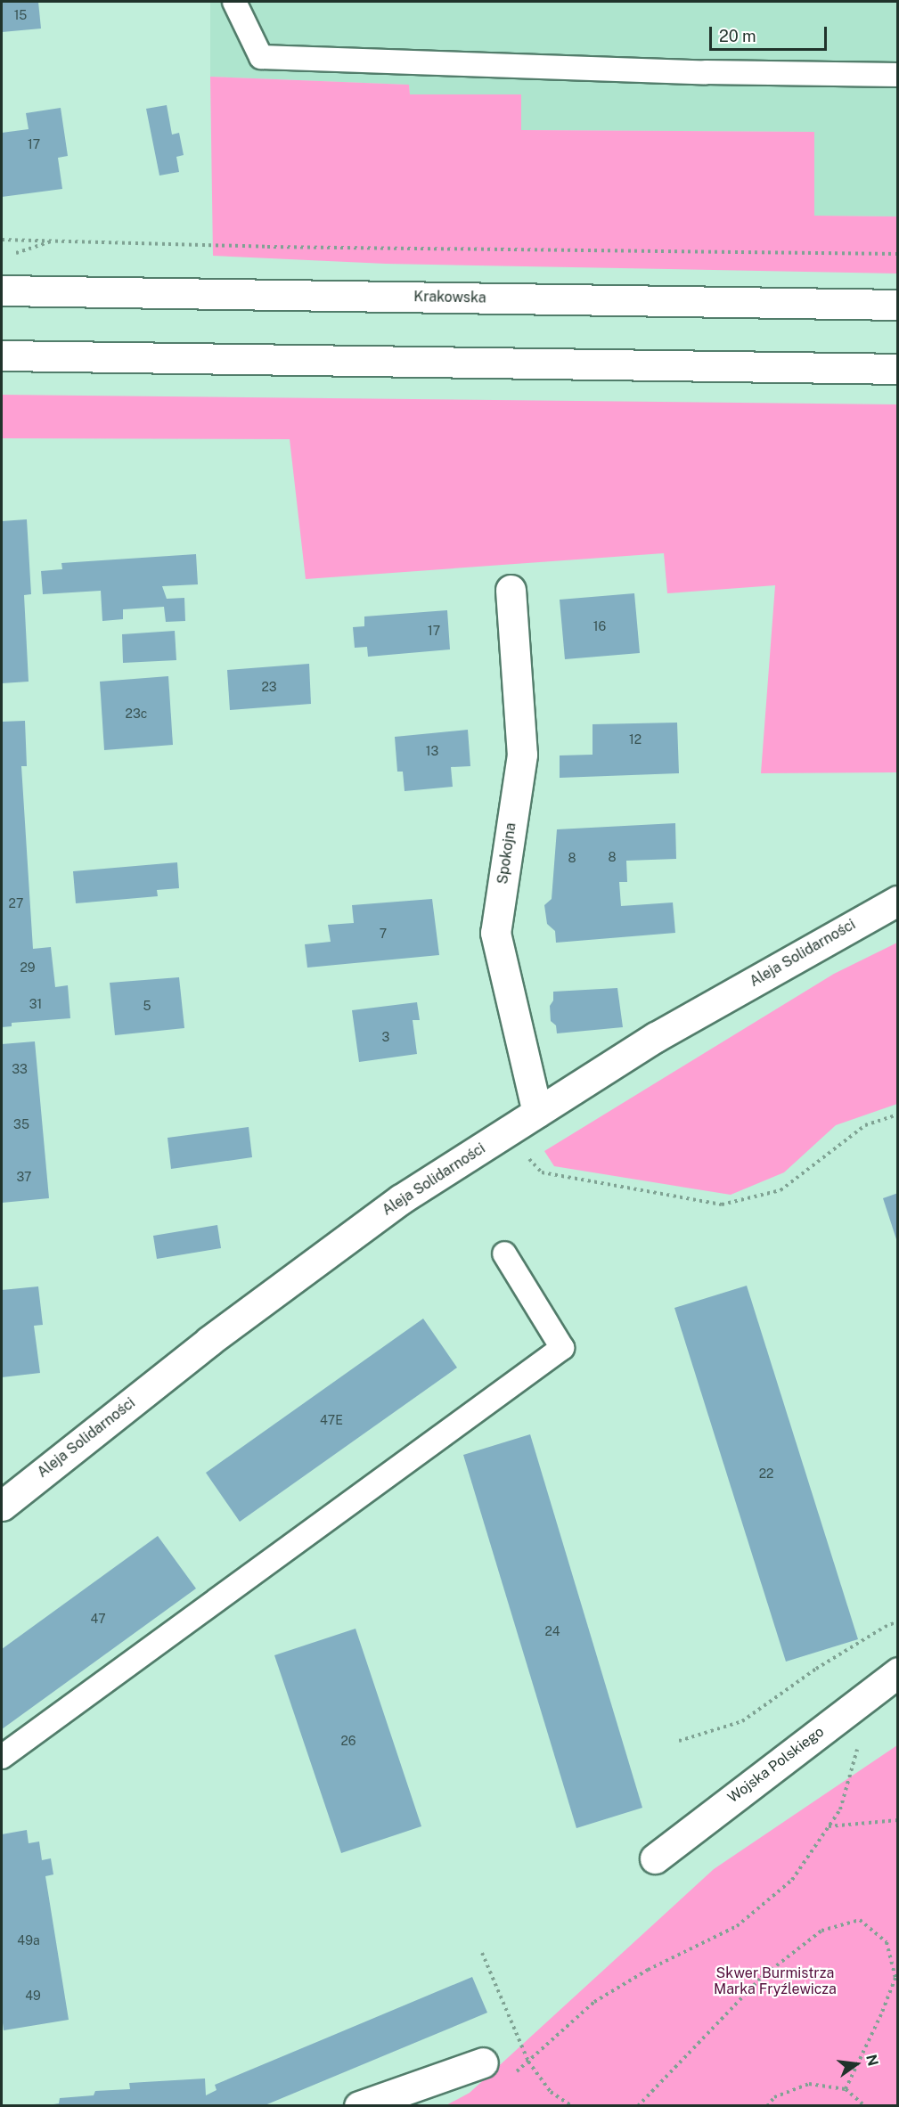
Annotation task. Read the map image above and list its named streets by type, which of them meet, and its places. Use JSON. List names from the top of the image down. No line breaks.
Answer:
{"streets":{"street":["Krakowska","Spokojna","Aleja Solidarności","Wojska Polskiego"]},"crossings":[["Spokojna","Aleja Solidarności"]],"parks":["Skwer Burmistrza Marka Fryźlewicza"],"house_numbers":["15","17","16","17","23","23c","12","13","8","8","27","7","29","31","5","3","33","35","37","47E","22","47","24","26","49a","49"],"scale_bar":"20 m","north":"right"}
